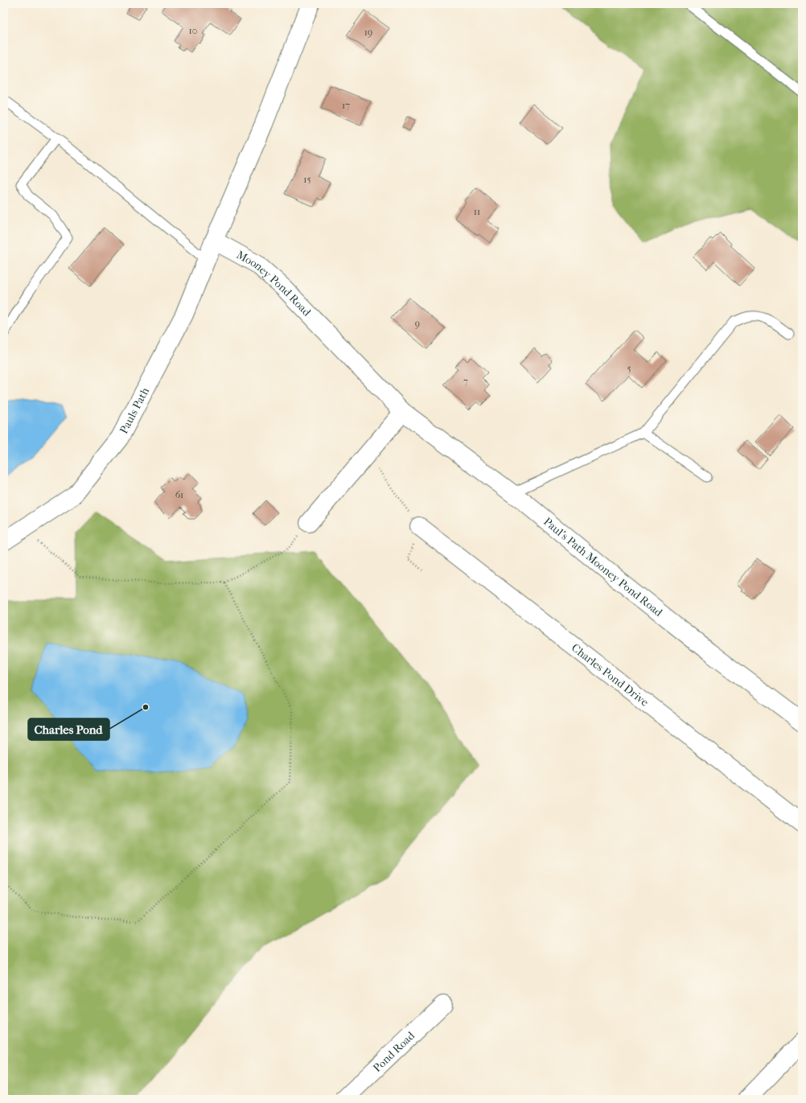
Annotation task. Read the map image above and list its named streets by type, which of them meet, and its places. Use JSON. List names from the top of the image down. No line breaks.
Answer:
{"streets":{"street":["Mooney Pond Road","Pauls Path","Paul's Path Mooney Pond Road","Charles Pond Drive","Pond Road"]},"crossings":[["Mooney Pond Road","Pauls Path"],["Mooney Pond Road","Paul's Path Mooney Pond Road"]],"places":["Charles Pond"],"house_numbers":["10","19","17","15","11","9","5","7","61"]}
